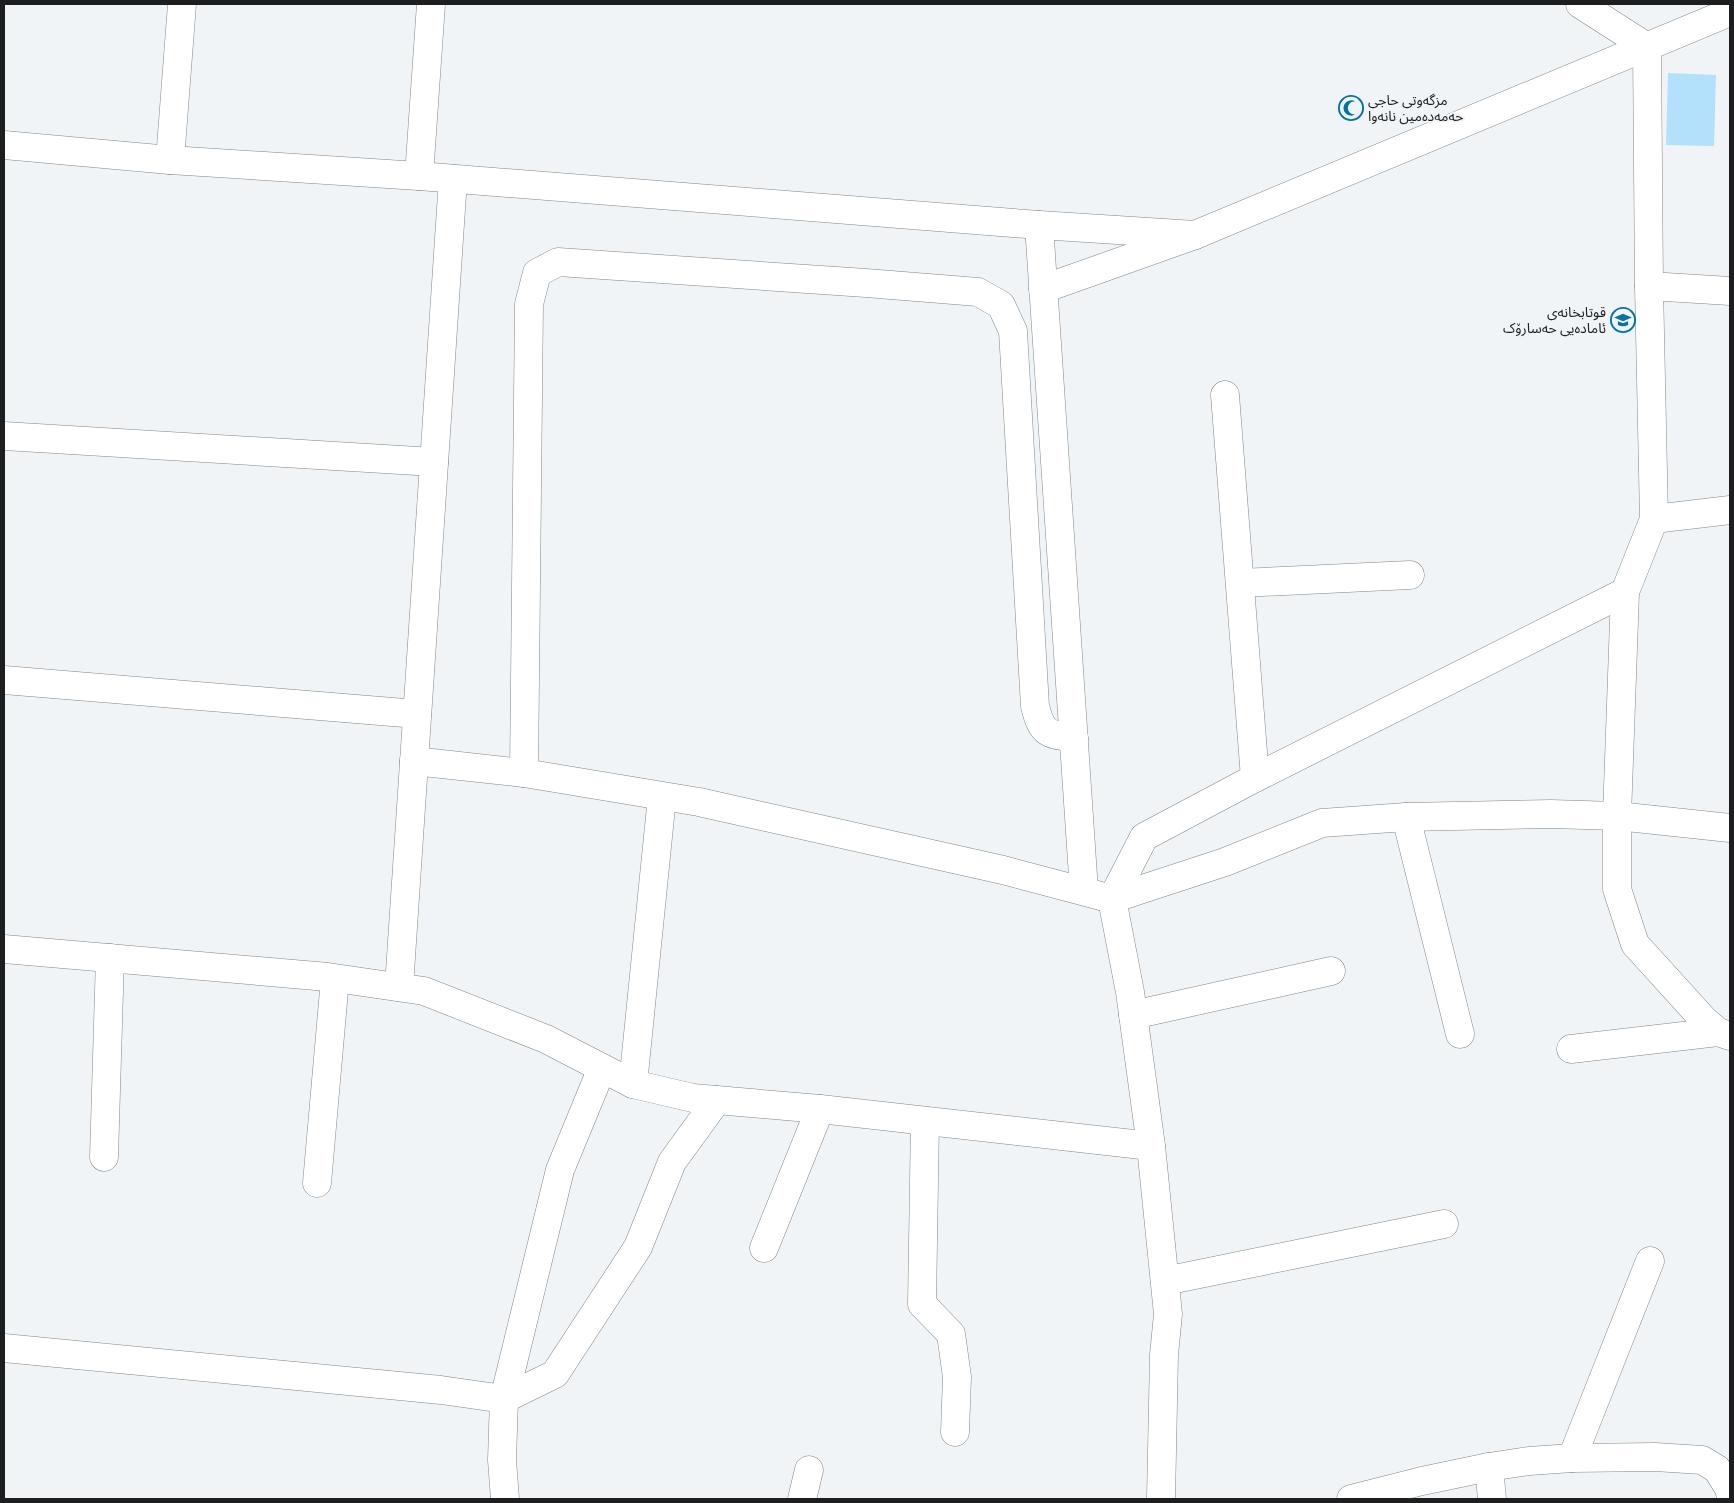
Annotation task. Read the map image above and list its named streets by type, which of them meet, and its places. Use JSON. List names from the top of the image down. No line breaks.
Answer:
{"places":{"mosque":["مزگەوتی حاجی حەمەدەمین نانەوا"],"school or university":["قوتابخانەی ئامادەیی حەسارۆک"]}}
